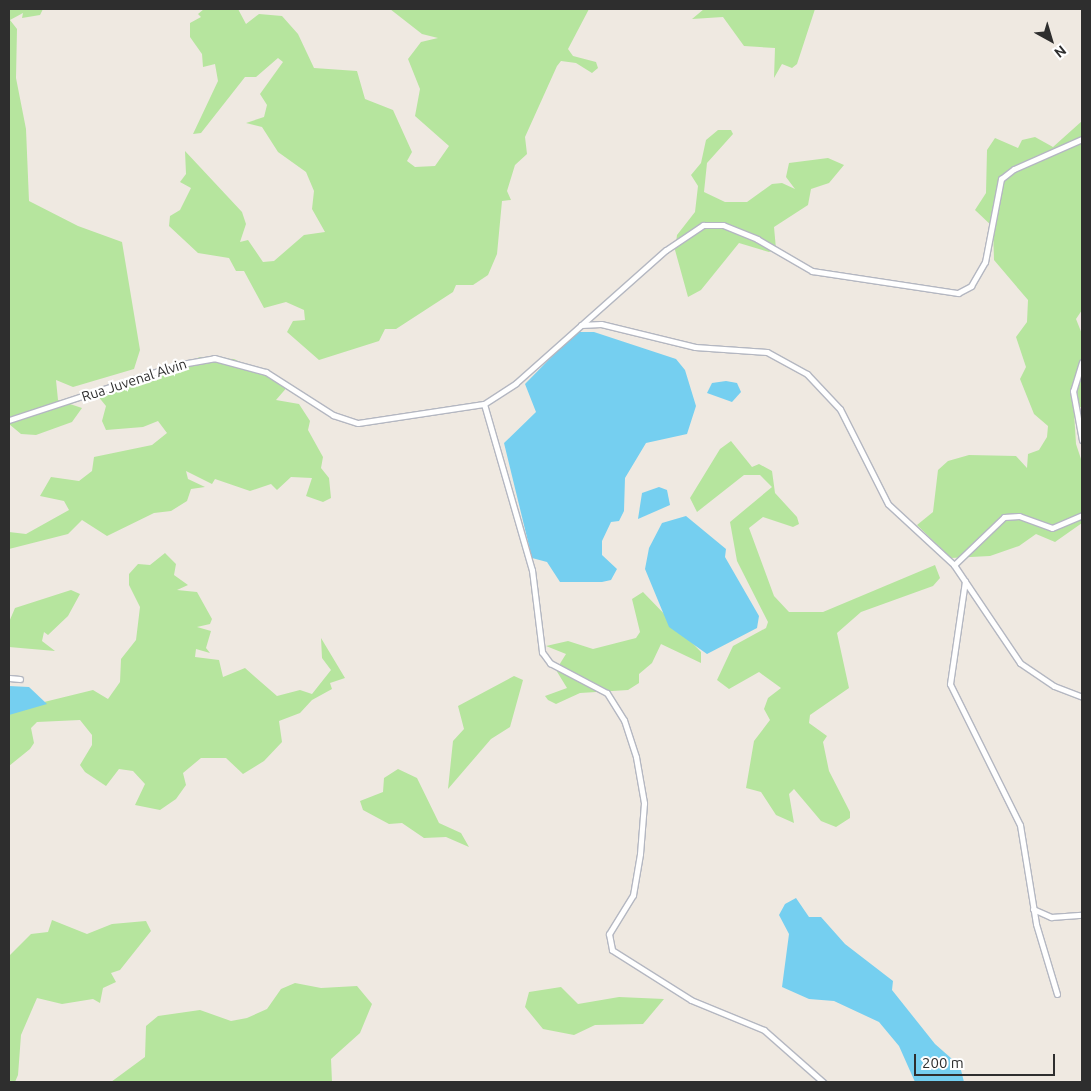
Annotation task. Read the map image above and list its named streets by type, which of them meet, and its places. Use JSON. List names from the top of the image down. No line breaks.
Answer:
{"streets":{"street":["Rua Juvenal Alvin"]},"scale_bar":"200 m","north":"bottom right"}
